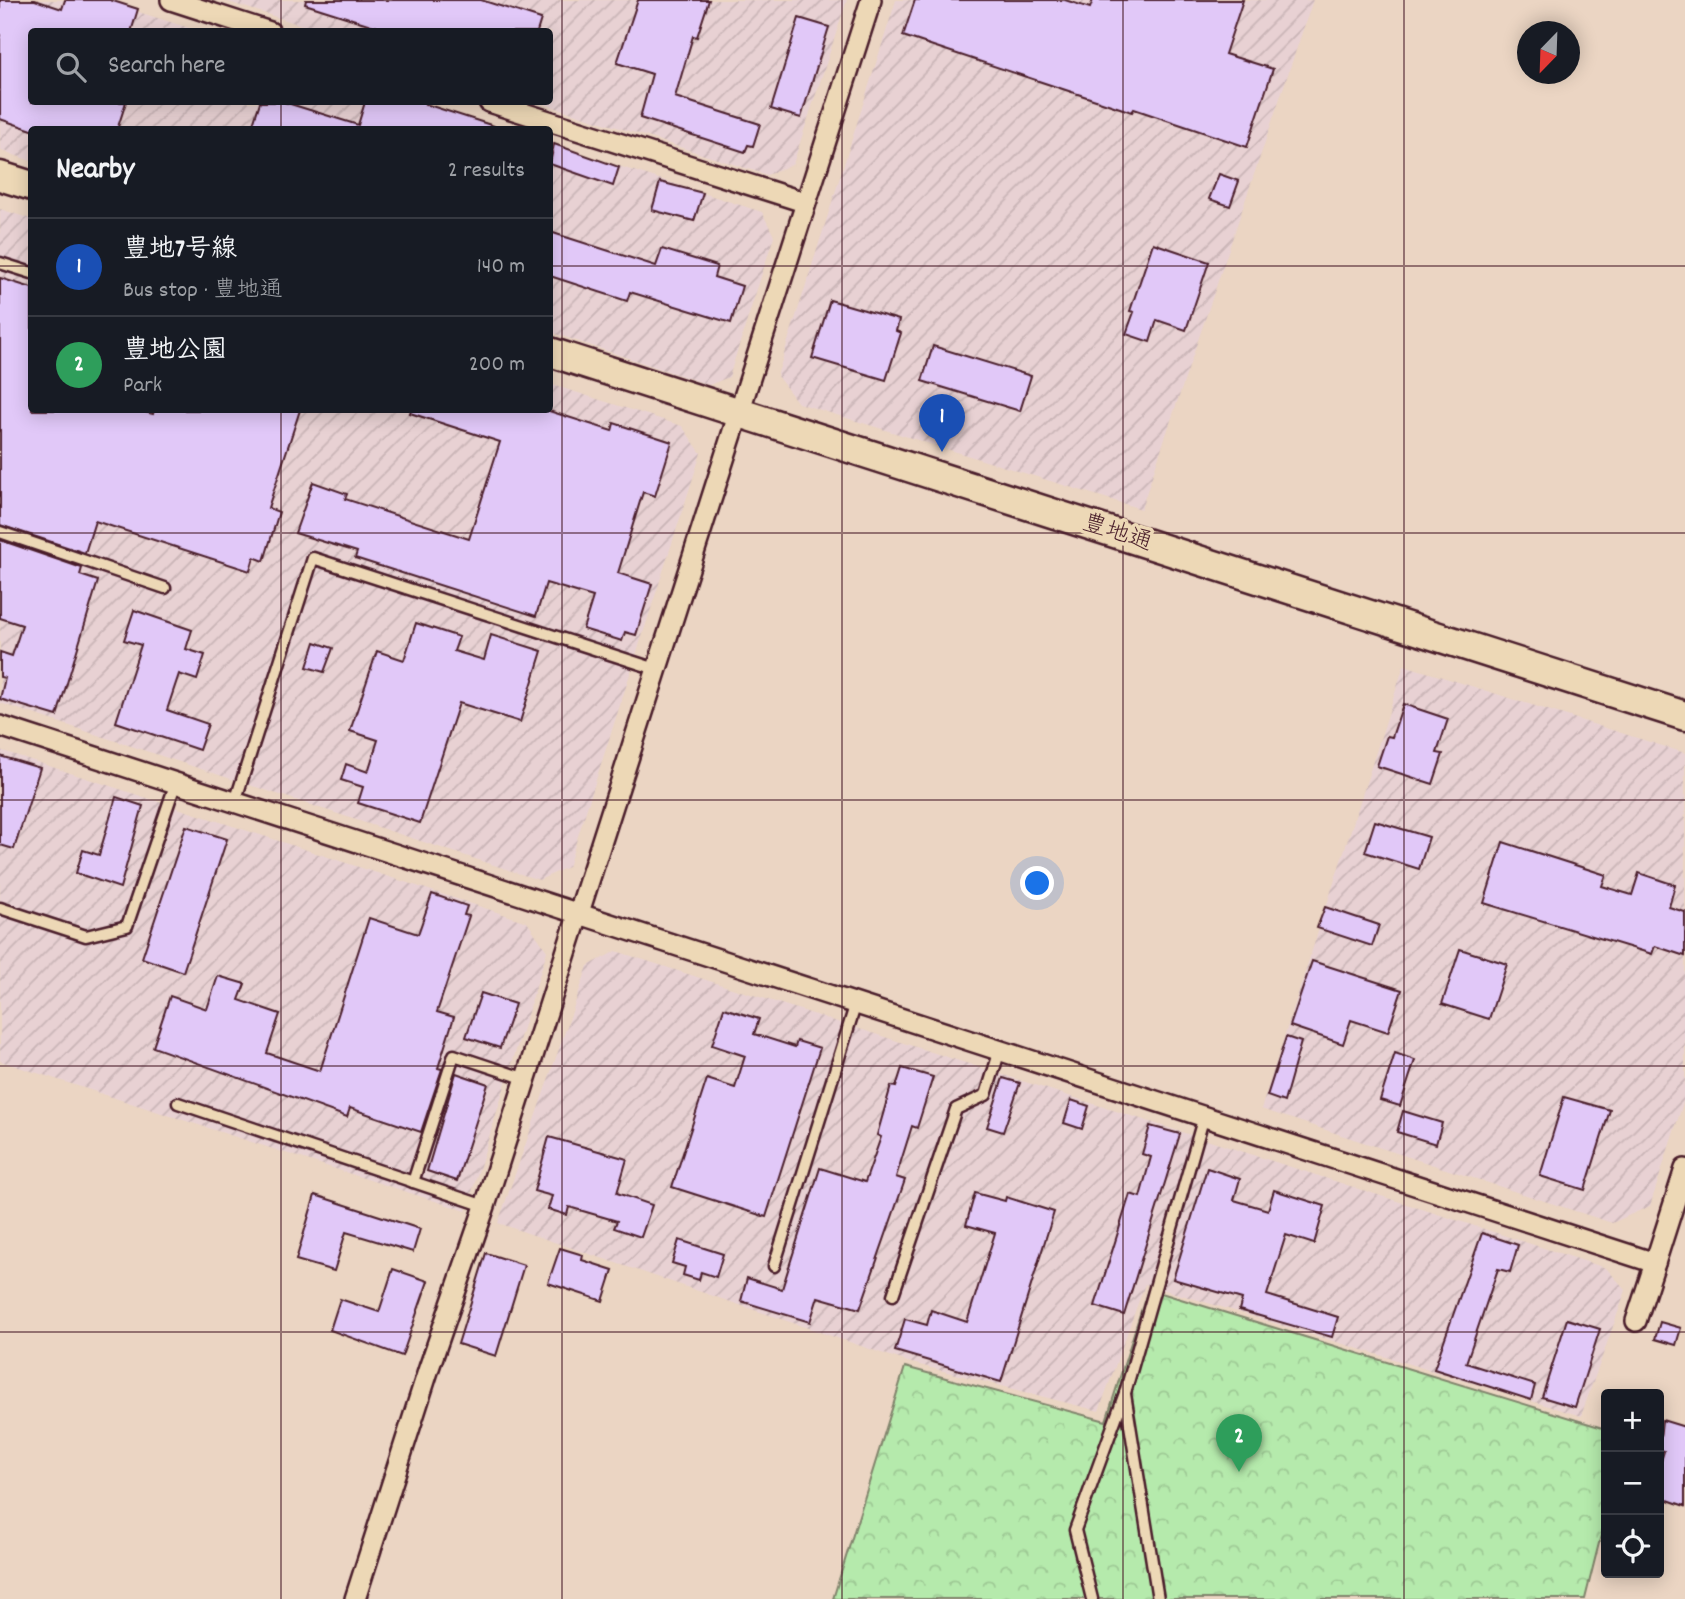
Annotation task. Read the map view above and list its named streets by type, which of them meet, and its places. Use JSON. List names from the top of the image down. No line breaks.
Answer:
{"streets":{"main road":["豊地通"]},"north":"bottom left","page":{"search":"Search here","heading":["Nearby","2 results"],"list":[{"mark":"1","name":"豊地7号線","note":"Bus stop · 豊地通","value":"140 m"},{"mark":"2","name":"豊地公園","note":"Park","value":"200 m"}],"pins":["1","2"],"map_buttons":["+","−"]}}
